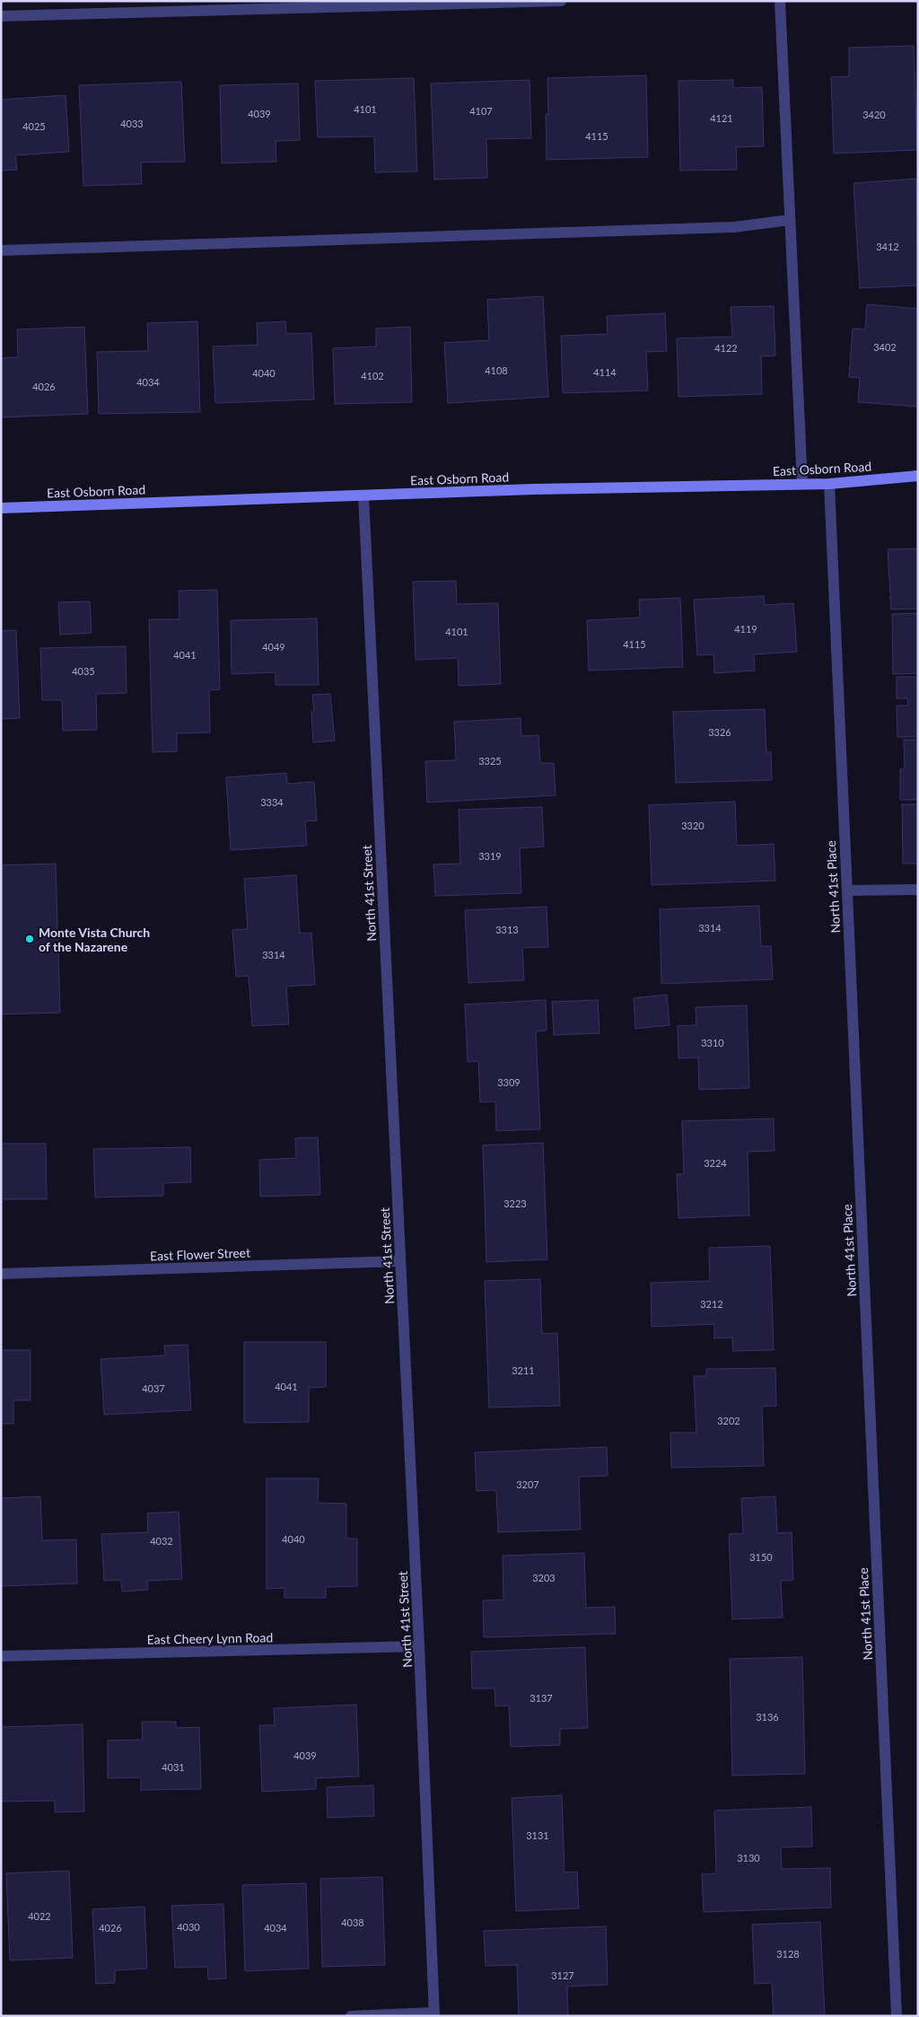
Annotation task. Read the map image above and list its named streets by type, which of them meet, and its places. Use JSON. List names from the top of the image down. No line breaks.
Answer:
{"streets":{"street":["East Osborn Road","North 41st Place","North 41st Street","East Flower Street","East Cheery Lynn Road"]},"crossings":[["East Osborn Road","North 41st Place"],["East Osborn Road","North 41st Street"],["North 41st Street","East Flower Street"],["North 41st Street","East Cheery Lynn Road"]],"places":["Monte Vista Church of the Nazarene"],"house_numbers":["4101","4107","4039","3420","4121","4033","4025","4115","3412","3402","4122","4108","4114","4040","4102","4034","4026","4119","4101","4115","4049","4041","4035","3326","3325","3334","3320","3319","3314","3313","3314","3310","3309","3224","3223","3212","3211","4041","4037","3202","3207","4040","4032","3150","3203","3137","3136","4039","4031","3131","3130","4022","4038","4030","4026","4034","3128","3127"]}
